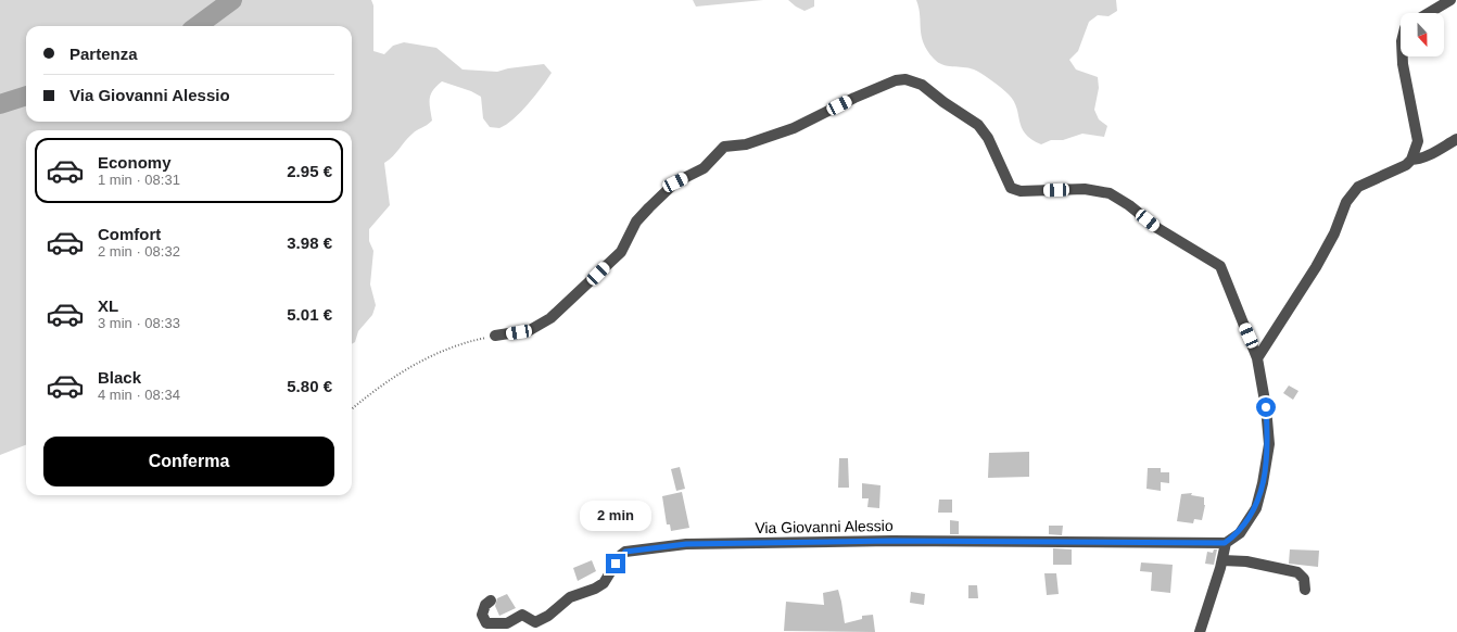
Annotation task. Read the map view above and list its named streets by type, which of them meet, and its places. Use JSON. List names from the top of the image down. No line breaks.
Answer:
{"streets":{"street":["Via Giovanni Alessio"]},"north":"bottom","page":{"banner":["Partenza","Via Giovanni Alessio"],"list":[{"name":"Economy","note":"1 min · 08:31","value":"2.95 €"},{"name":"Comfort","note":"2 min · 08:32","value":"3.98 €"},{"name":"XL","note":"3 min · 08:33","value":"5.01 €"},{"name":"Black","note":"4 min · 08:34","value":"5.80 €"}],"buttons":"Conferma","bubble":"2 min"}}
